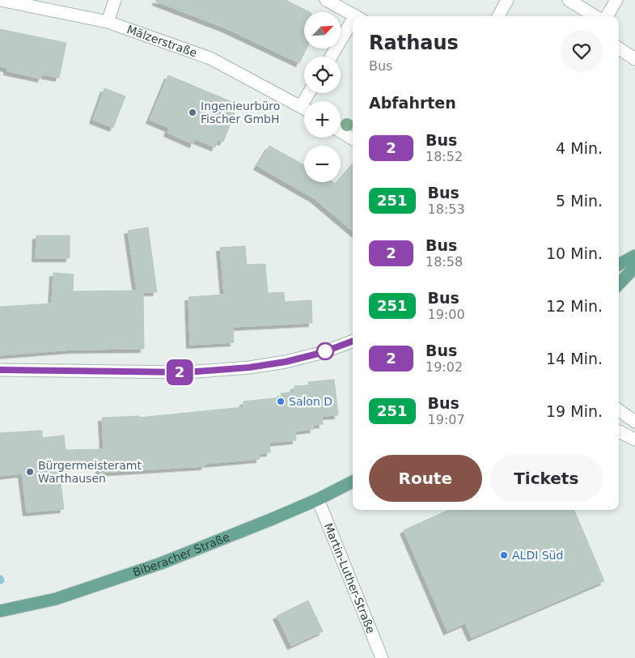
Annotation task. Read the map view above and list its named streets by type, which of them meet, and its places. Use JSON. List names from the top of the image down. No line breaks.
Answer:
{"streets":{"main road":["Biberacher Straße"],"street":["Mälzerstraße","Martin-Luther-Straße"]},"crossings":[["Biberacher Straße","Martin-Luther-Straße"]],"places":["Ingenieurbüro Fischer GmbH","Salon D","Bürgermeisteramt Warthausen","ALDI Süd"],"lines":["bus line 2"],"north":"top right","page":{"on_map":"2","map_buttons":["+","−"],"heading":[["Rathaus","Bus"],"Abfahrten"],"list":[{"mark":"2","name":"Bus","note":"18:52","value":"4 Min."},{"mark":"251","name":"Bus","note":"18:53","value":"5 Min."},{"mark":"2","name":"Bus","note":"18:58","value":"10 Min."},{"mark":"251","name":"Bus","note":"19:00","value":"12 Min."},{"mark":"2","name":"Bus","note":"19:02","value":"14 Min."},{"mark":"251","name":"Bus","note":"19:07","value":"19 Min."}],"buttons":["Route","Tickets"]}}
